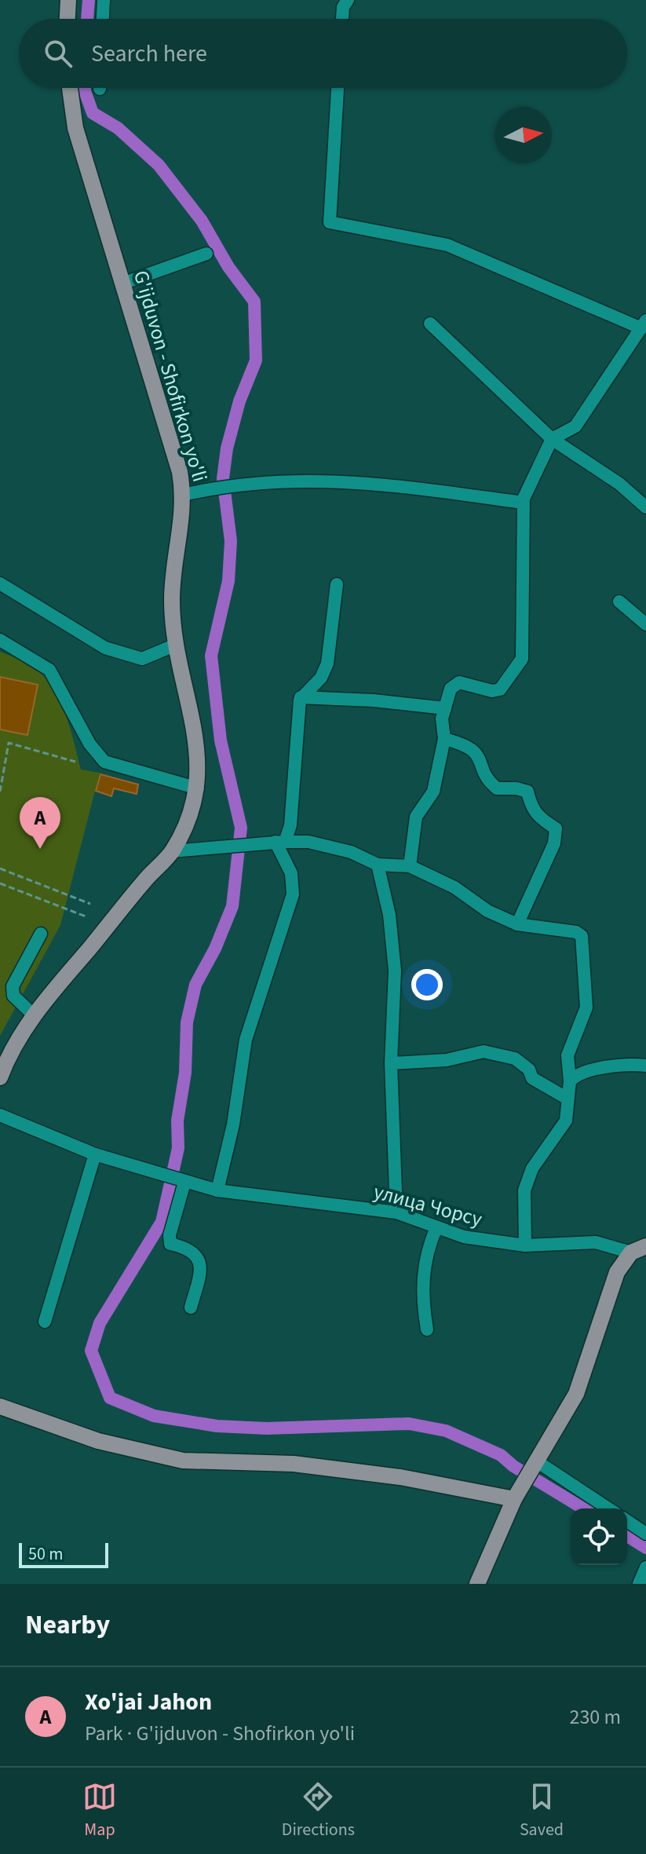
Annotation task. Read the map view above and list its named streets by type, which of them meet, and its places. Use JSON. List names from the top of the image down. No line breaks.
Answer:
{"streets":{"main road":["G'ijduvon - Shofirkon yo'li"],"street":["улица Чорсу"]},"scale_bar":"50 m","north":"right","page":{"search":"Search here","pins":"A","scale":"50 m","heading":"Nearby","list":[{"mark":"A","name":"Xo'jai Jahon","note":"Park · G'ijduvon - Shofirkon yo'li","value":"230 m"}],"nav":["Map","Directions","Saved"]}}
